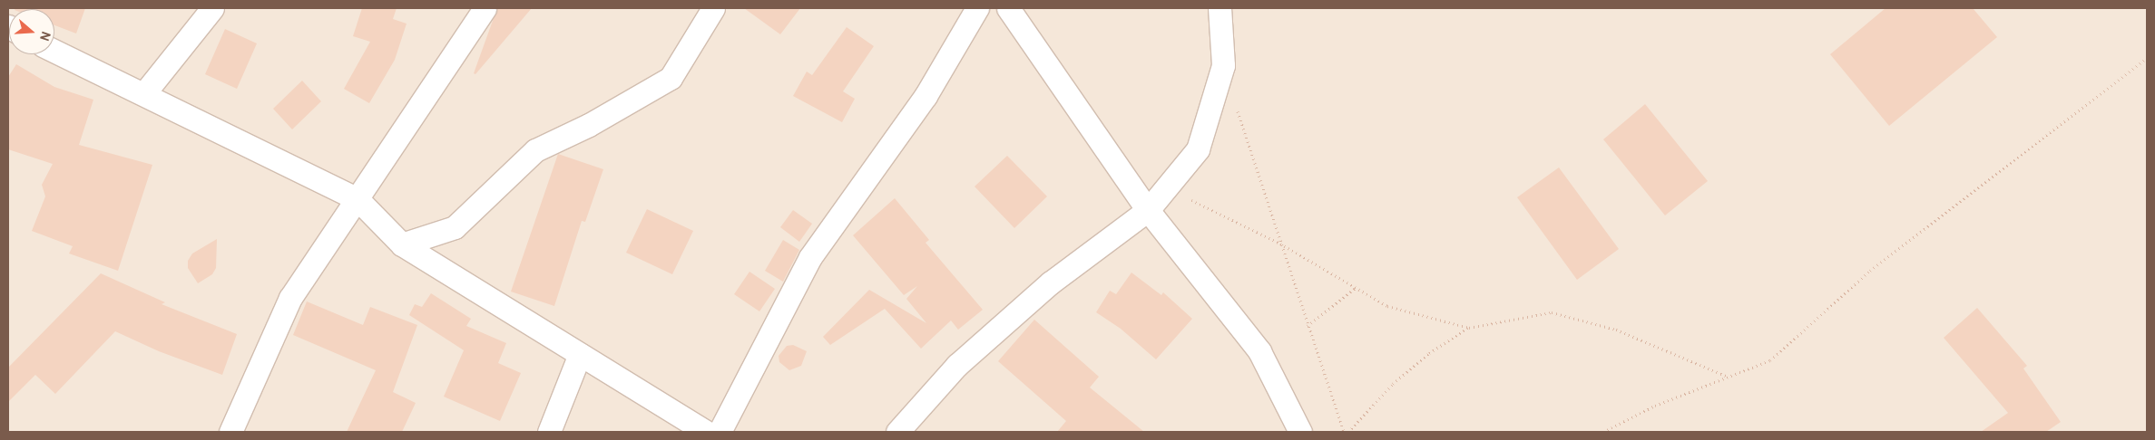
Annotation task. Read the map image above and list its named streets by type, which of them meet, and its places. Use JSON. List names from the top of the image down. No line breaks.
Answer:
{"north":"right"}
